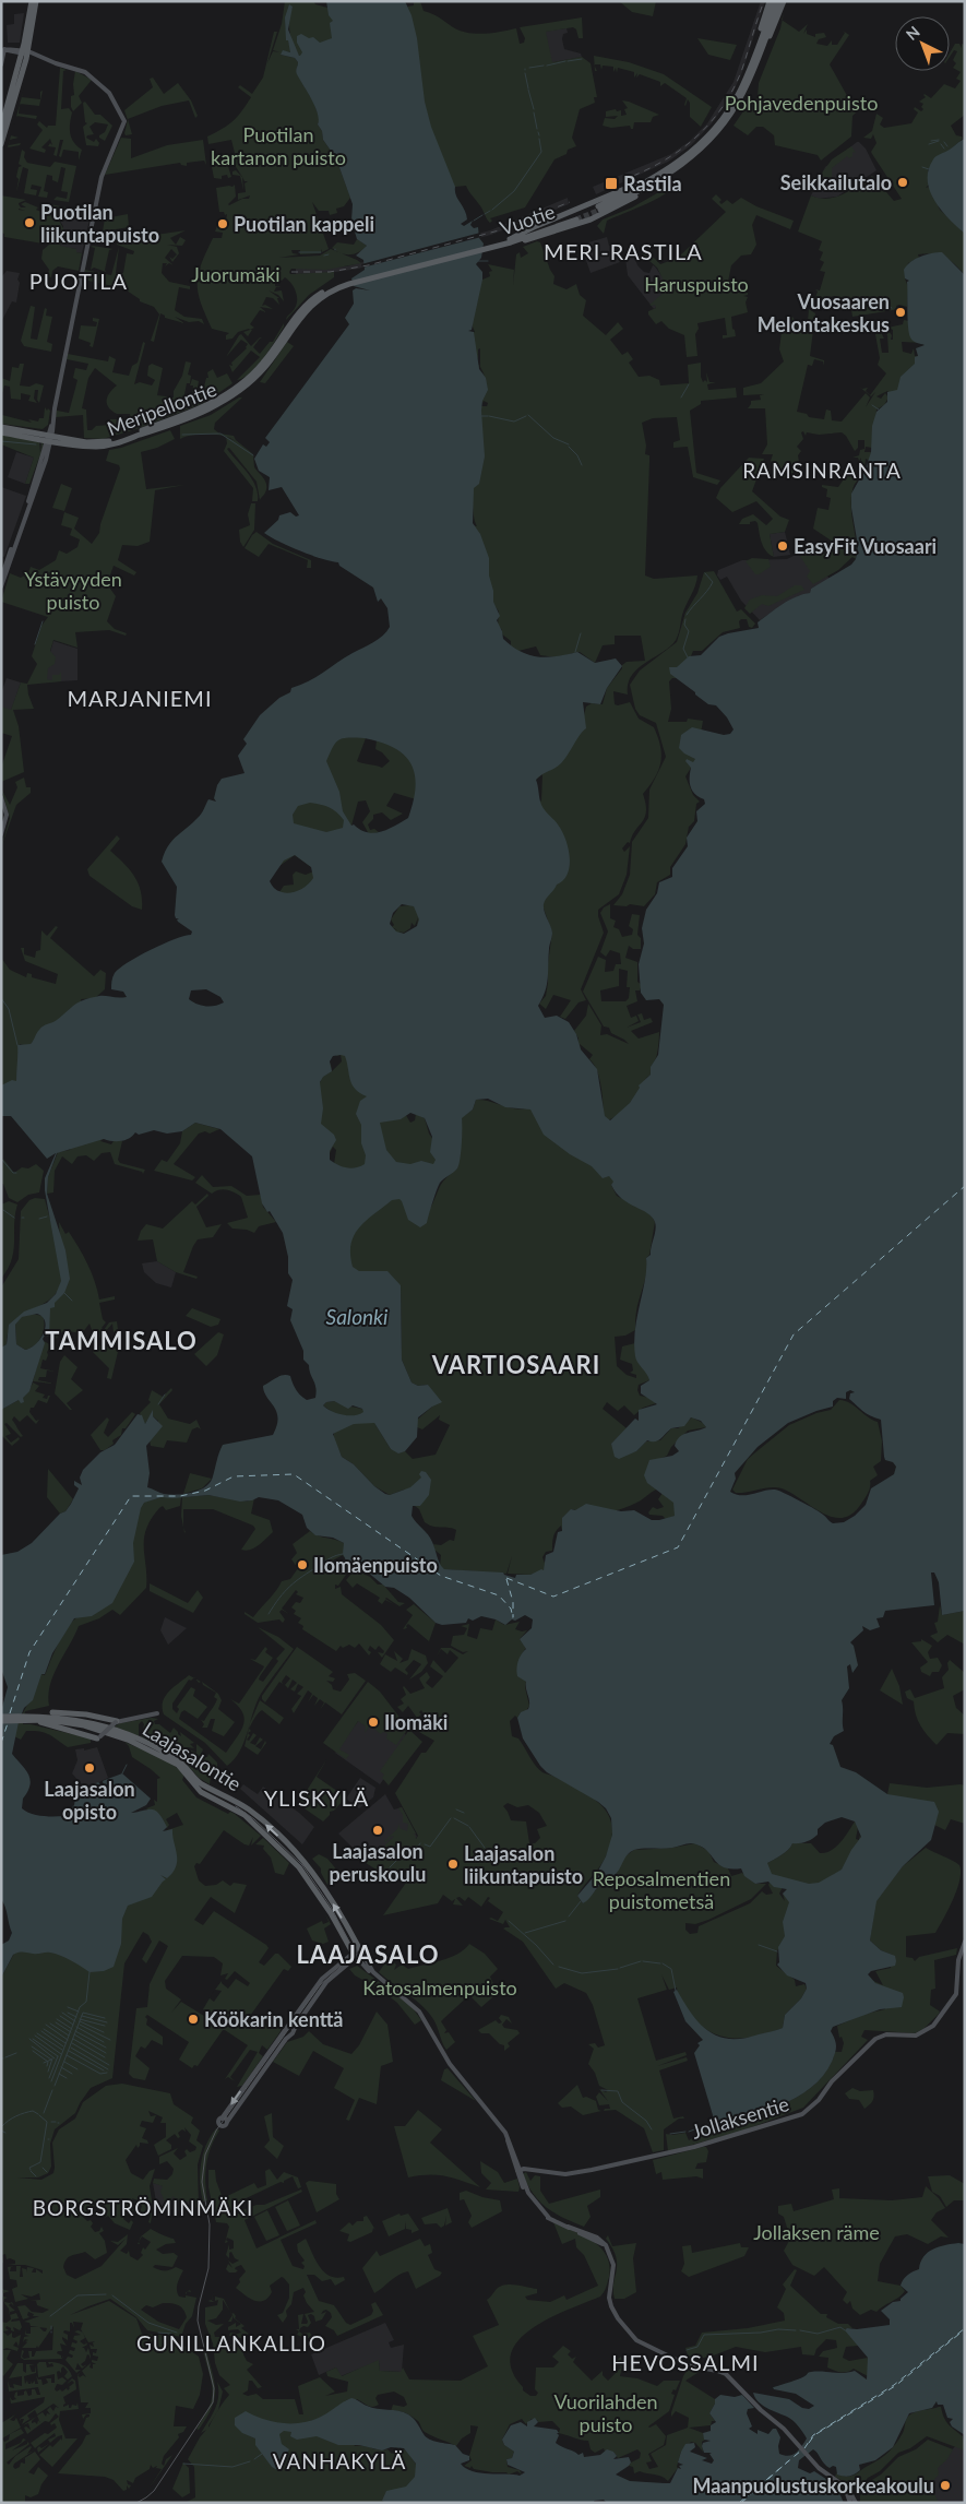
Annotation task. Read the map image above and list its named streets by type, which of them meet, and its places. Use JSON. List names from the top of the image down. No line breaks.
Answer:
{"streets":{"main road":["Vuotie","Meripellontie","Laajasalontie","Jollaksentie"]},"crossings":[["Vuotie","Meripellontie"],["Laajasalontie","Jollaksentie"]],"districts":["MERI-RASTILA","PUOTILA","RAMSINRANTA","MARJANIEMI","TAMMISALO","VARTIOSAARI","YLISKYLÄ","LAAJASALO","BORGSTRÖMINMÄKI","GUNILLANKALLIO","HEVOSSALMI","VANHAKYLÄ"],"water":["Salonki"],"parks":["Pohjavedenpuisto","Puotilan kartanon puisto","Juorumäki","Haruspuisto","Ystävyyden puisto","Reposalmentien puistometsä","Katosalmenpuisto","Jollaksen räme","Vuorilahden puisto"],"places":{"other":["Seikkailutalo","Puotilan liikuntapuisto","Puotilan kappeli","Vuosaaren Melontakeskus","EasyFit Vuosaari","Ilomäenpuisto","Ilomäki","Laajasalon opisto","Laajasalon peruskoulu","Laajasalon liikuntapuisto","Köökarin kenttä","Maanpuolustuskorkeakoulu"],"transit":["Rastila"]},"north":"top left"}
